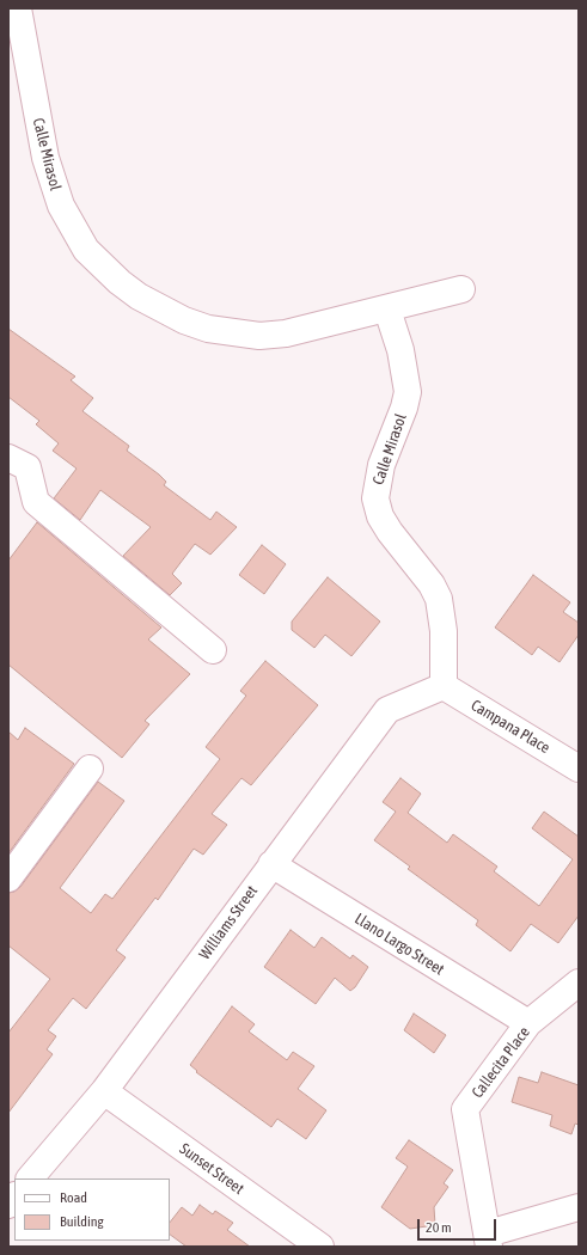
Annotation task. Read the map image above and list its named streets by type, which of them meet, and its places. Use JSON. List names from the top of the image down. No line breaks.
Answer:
{"streets":{"street":["Calle Mirasol","Campana Place","Williams Street","Llano Largo Street","Callecita Place","Sunset Street"]},"crossings":[["Calle Mirasol","Campana Place"],["Calle Mirasol","Williams Street"],["Campana Place","Williams Street"],["Williams Street","Llano Largo Street"],["Williams Street","Sunset Street"],["Llano Largo Street","Callecita Place"]],"legend":["Road","Building"],"scale_bar":"20 m"}
